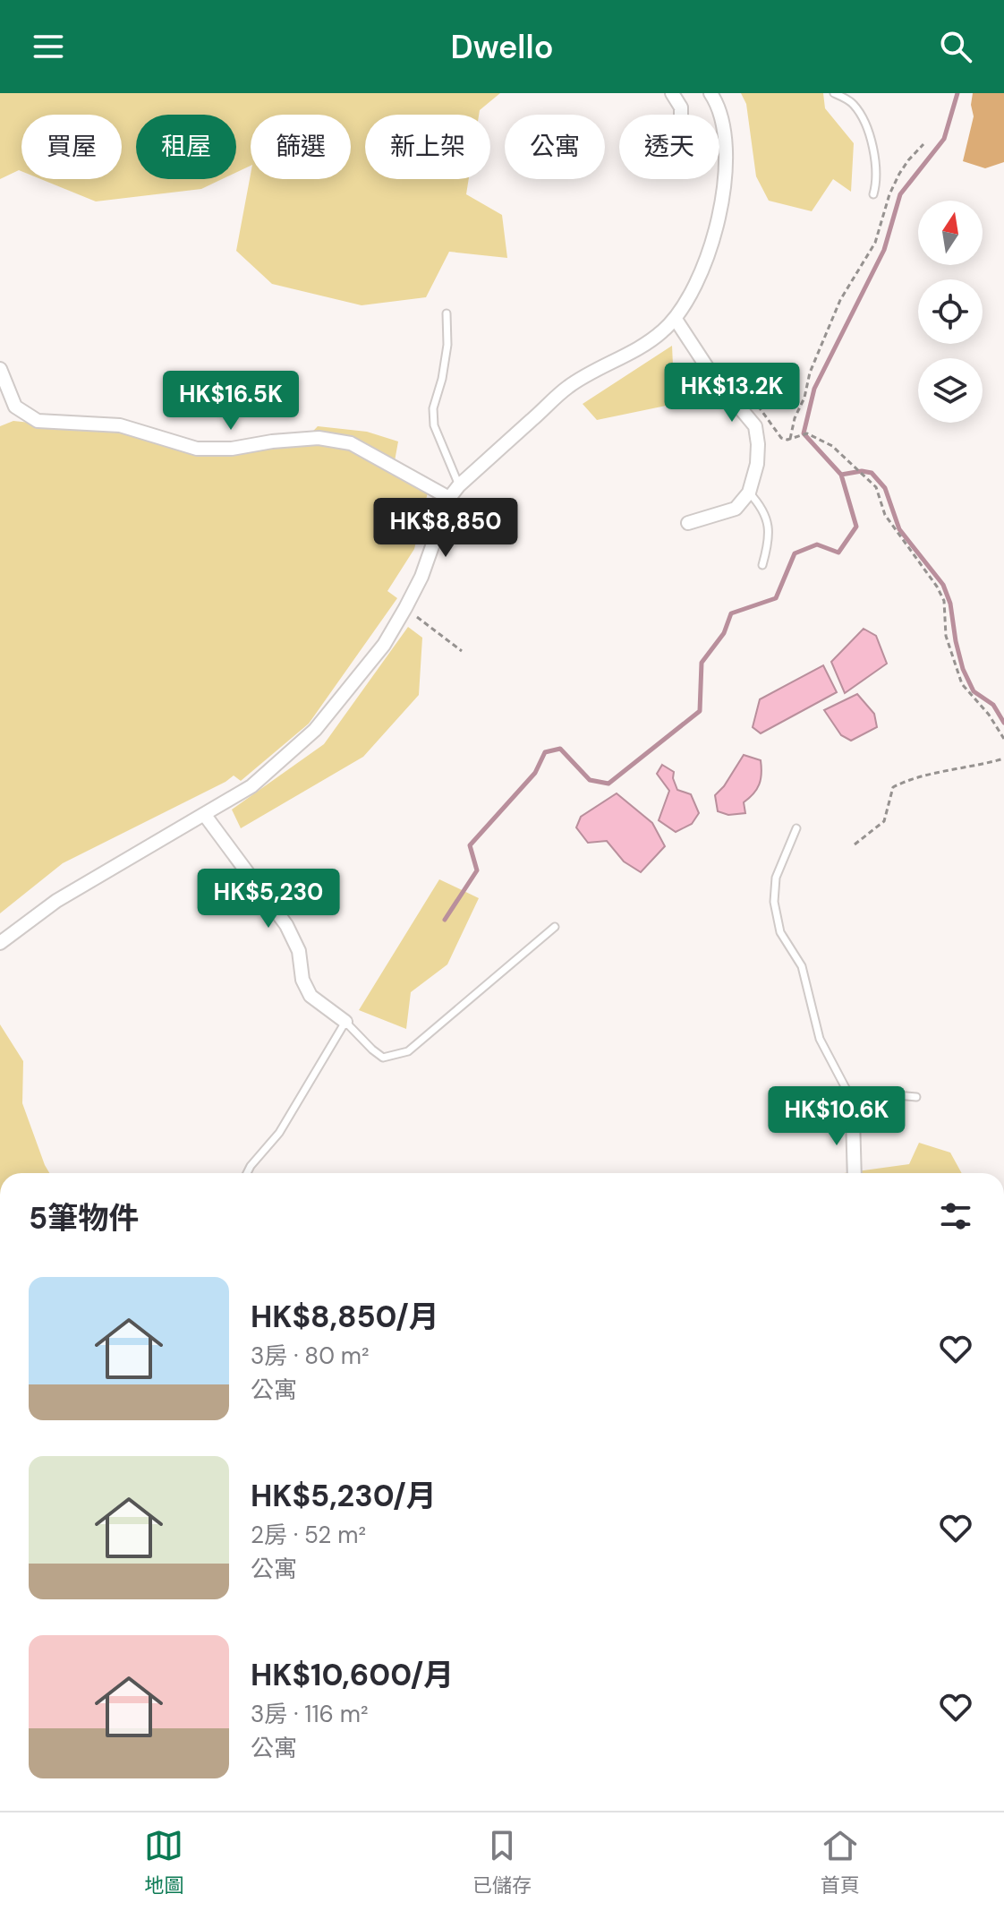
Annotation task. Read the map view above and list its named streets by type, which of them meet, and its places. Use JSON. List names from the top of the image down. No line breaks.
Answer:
{"north":"top","page":{"header":"Dwello","chip":["買屋","租屋","篩選","新上架","公寓","透天"],"price":["HK$13.2K","HK$16.5K","HK$8,850","HK$5,230","HK$10.6K"],"heading":"5筆物件","list":[{"name":"HK$8,850/月","note":"3房 · 80 m² · 公寓"},{"name":"HK$5,230/月","note":"2房 · 52 m² · 公寓"},{"name":"HK$10,600/月","note":"3房 · 116 m² · 公寓"}],"tabs":["地圖","已儲存","首頁"]}}
